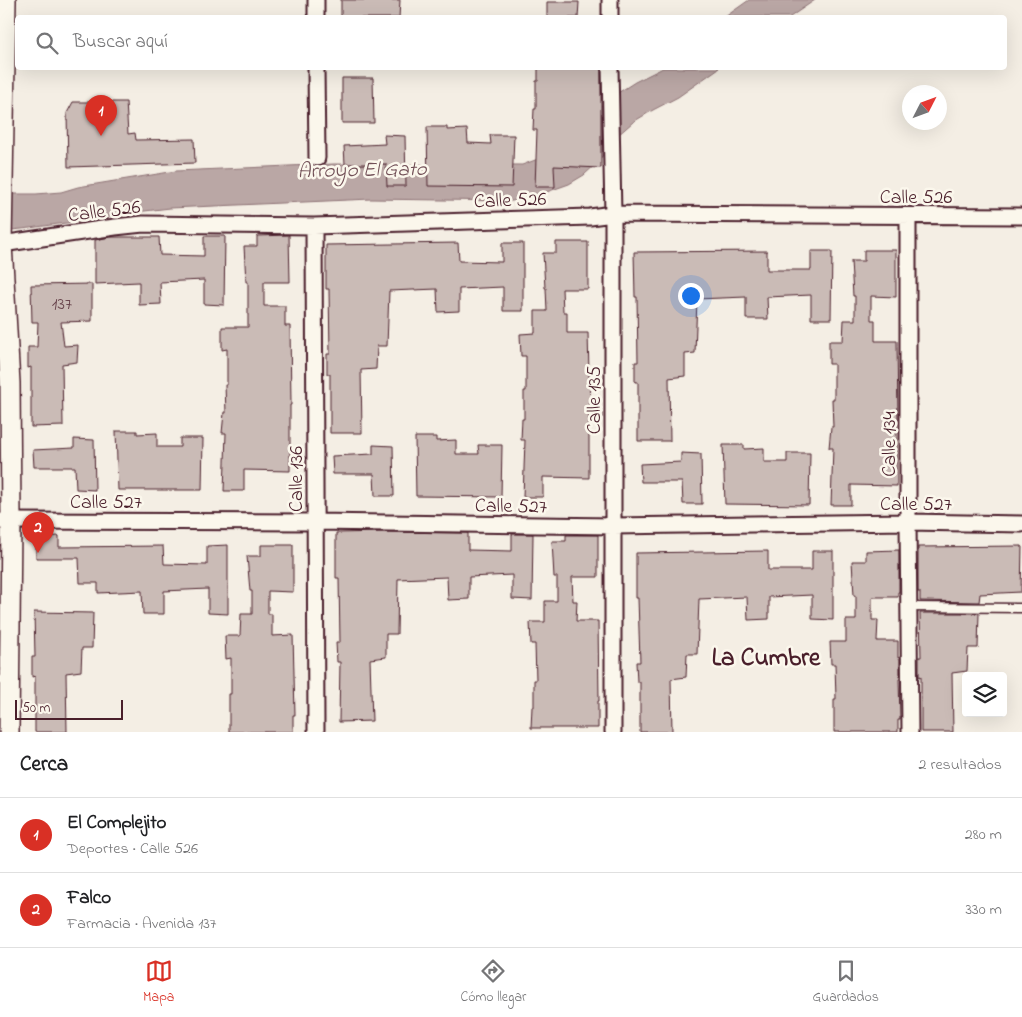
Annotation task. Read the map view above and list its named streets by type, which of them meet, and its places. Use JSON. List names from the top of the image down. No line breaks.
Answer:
{"streets":{"street":["Calle 526","Calle 135","Calle 134","Calle 136","Calle 527"]},"crossings":[["Calle 526","Calle 135"],["Calle 526","Calle 134"],["Calle 526","Calle 136"],["Calle 135","Calle 527"],["Calle 134","Calle 527"],["Calle 136","Calle 527"]],"districts":["La Cumbre"],"water":["Arroyo El Gato"],"house_numbers":["137"],"scale_bar":"50 m","north":"top right","page":{"search":"Buscar aquí","pins":["1","2"],"scale":"50 m","heading":["Cerca","2 resultados"],"list":[{"mark":"1","name":"El Complejito","note":"Deportes · Calle 526","value":"280 m"},{"mark":"2","name":"Falco","note":"Farmacia · Avenida 137","value":"330 m"}],"nav":["Mapa","Cómo llegar","Guardados"]}}
